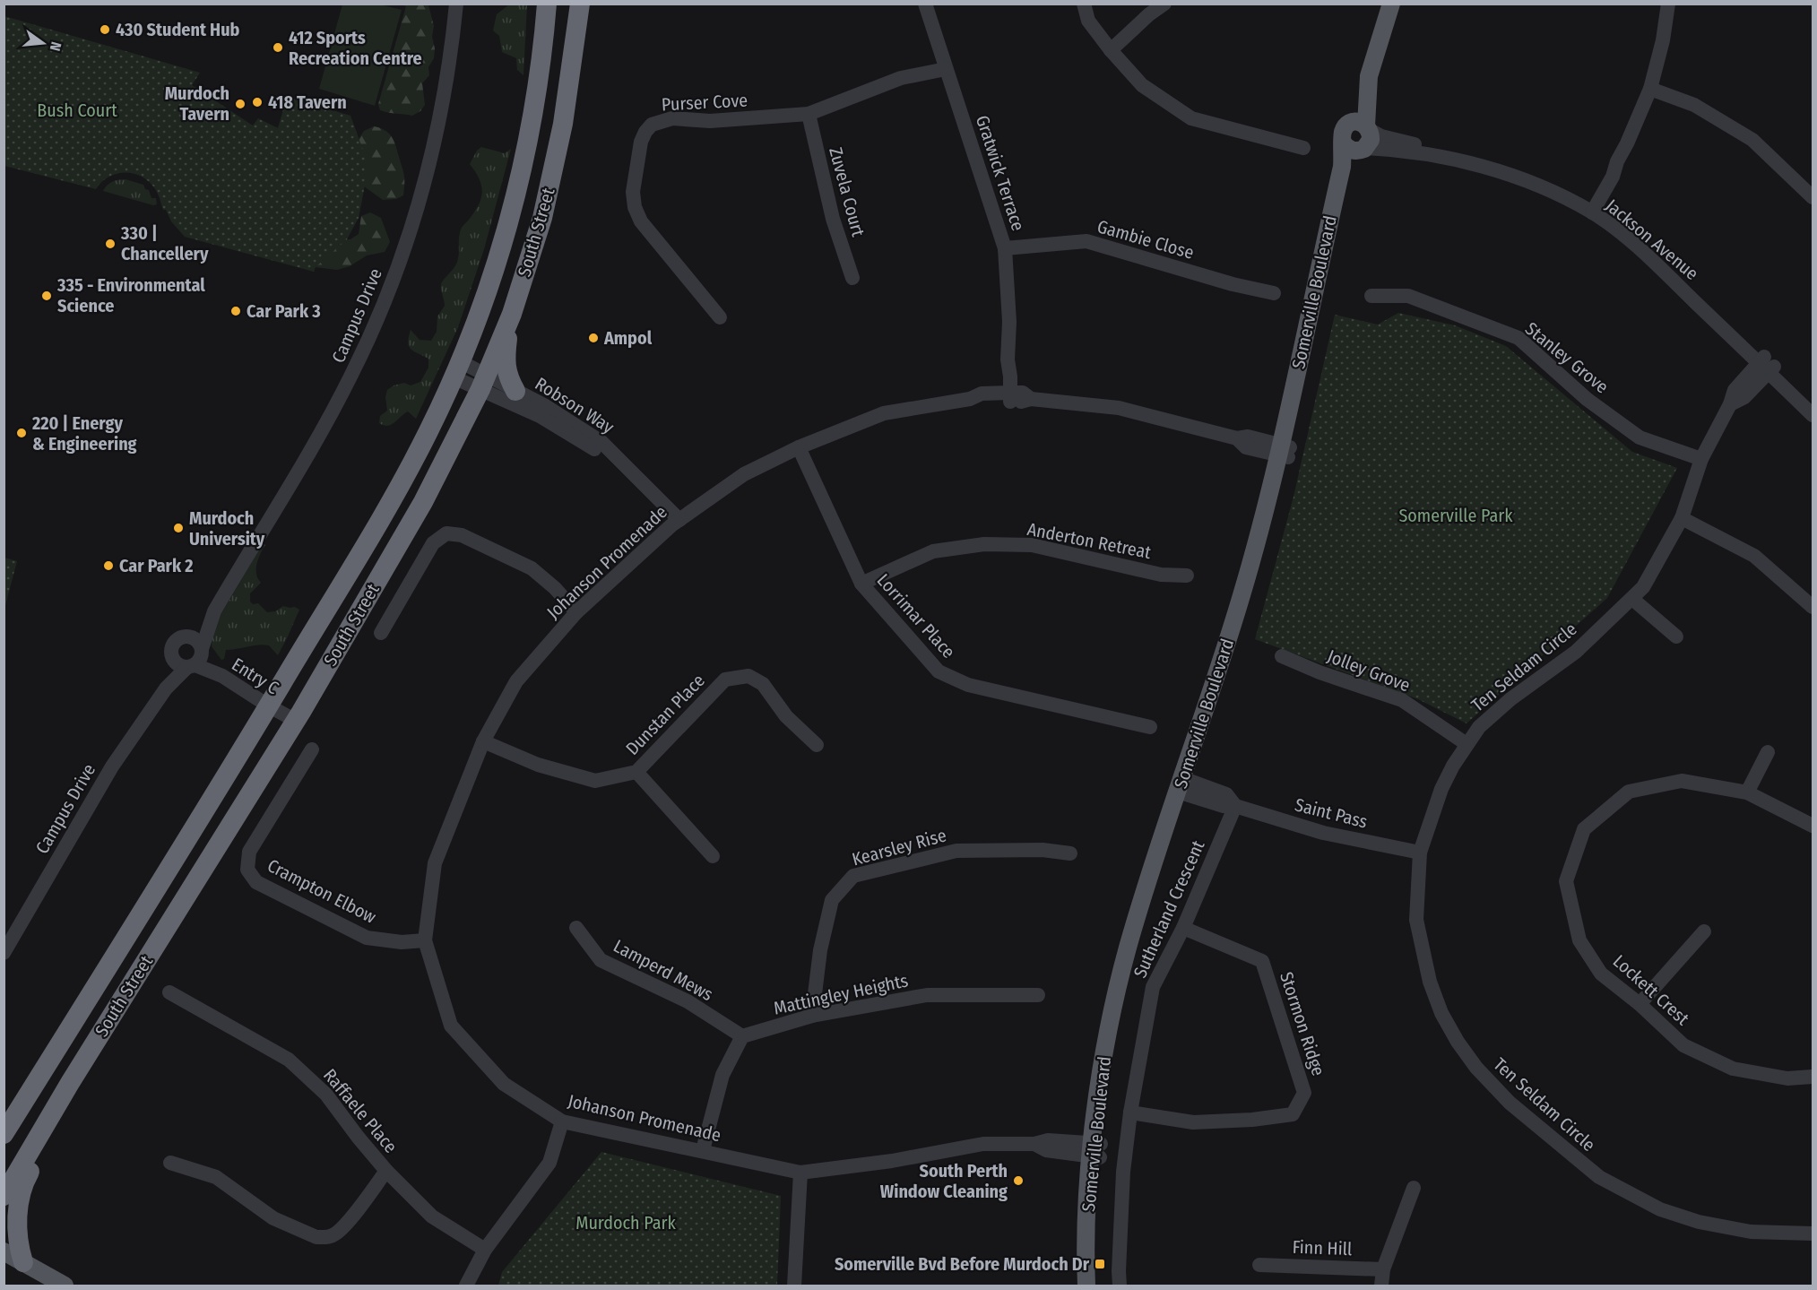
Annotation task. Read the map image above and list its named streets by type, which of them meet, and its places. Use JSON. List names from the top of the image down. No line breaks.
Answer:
{"streets":{"highway":["South Street"],"main road":["Somerville Boulevard"],"street":["Purser Cove","Gratwick Terrace","Zuvela Court","Gambie Close","Jackson Avenue","Campus Drive","Stanley Grove","Robson Way","Anderton Retreat","Johanson Promenade","Lorrimar Place","Ten Seldam Circle","Jolley Grove","Entry C","Dunstan Place","Saint Pass","Kearsley Rise","Crampton Elbow","Sutherland Crescent","Lamperd Mews","Lockett Crest","Mattingley Heights","Stormon Ridge","Raffaele Place","Finn Hill"]},"crossings":[["Purser Cove","Gratwick Terrace"],["Purser Cove","Zuvela Court"],["Gratwick Terrace","Gambie Close"],["Gratwick Terrace","Johanson Promenade"],["South Street","Robson Way"],["South Street","Entry C"],["Jackson Avenue","Somerville Boulevard"],["Jackson Avenue","Ten Seldam Circle"],["Somerville Boulevard","Johanson Promenade"],["Somerville Boulevard","Saint Pass"],["Campus Drive","Entry C"],["Stanley Grove","Ten Seldam Circle"],["Robson Way","Johanson Promenade"],["Anderton Retreat","Lorrimar Place"],["Johanson Promenade","Lorrimar Place"],["Johanson Promenade","Dunstan Place"],["Johanson Promenade","Crampton Elbow"],["Ten Seldam Circle","Jolley Grove"],["Ten Seldam Circle","Saint Pass"],["Saint Pass","Sutherland Crescent"],["Kearsley Rise","Mattingley Heights"],["Sutherland Crescent","Stormon Ridge"],["Lamperd Mews","Mattingley Heights"]],"parks":["Bush Court","Somerville Park","Murdoch Park"],"places":{"other":["430 Student Hub","412 Sports Recreation Centre","418 Tavern","Murdoch Tavern","330 | Chancellery","335 - Environmental Science","Car Park 3","Ampol","220 | Energy & Engineering","Murdoch University","Car Park 2","South Perth Window Cleaning"],"transit":["Somerville Bvd Before Murdoch Dr"]},"north":"right"}
